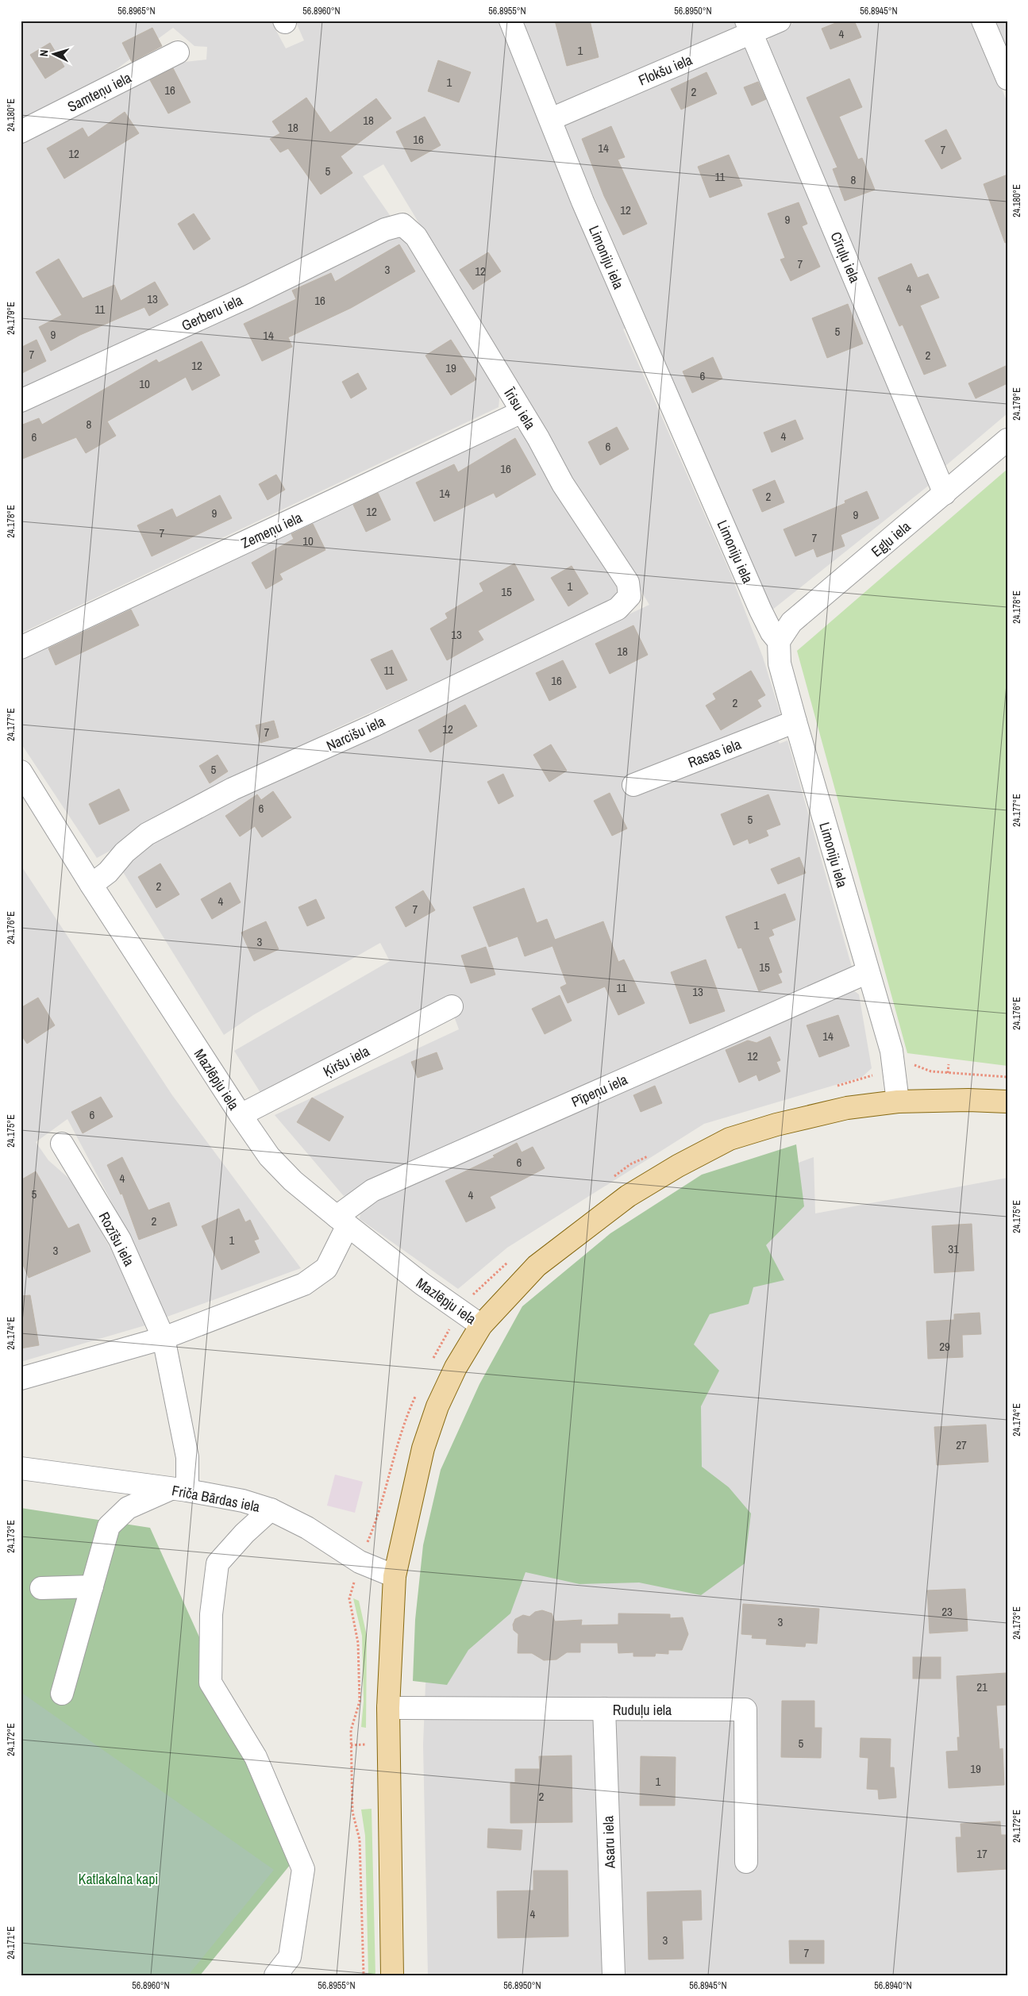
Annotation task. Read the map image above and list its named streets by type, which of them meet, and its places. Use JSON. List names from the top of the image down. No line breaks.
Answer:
{"streets":{"street":["Flokšu iela","Samteņu iela","Limoniju iela","Cīruļu iela","Gerberu iela","Īrisu iela","Zemeņu iela","Egļu iela","Narcišu iela","Rasas iela","Ķiršu iela","Mazlēpju iela","Pīpeņu iela","Rozīšu iela","Friča Bārdas iela","Ruduļu iela","Asaru iela"]},"crossings":[["Flokšu iela","Limoniju iela"],["Flokšu iela","Cīruļu iela"],["Limoniju iela","Egļu iela"],["Limoniju iela","Rasas iela"],["Limoniju iela","Pīpeņu iela"],["Cīruļu iela","Egļu iela"],["Gerberu iela","Īrisu iela"],["Īrisu iela","Zemeņu iela"],["Īrisu iela","Narcišu iela"],["Narcišu iela","Mazlēpju iela"],["Ķiršu iela","Mazlēpju iela"],["Mazlēpju iela","Pīpeņu iela"],["Rozīšu iela","Friča Bārdas iela"],["Ruduļu iela","Asaru iela"]],"parks":["Katlakalna kapi"],"house_numbers":["4","1","1","16","2","18","18","16","14","7","12","5","11","8","12","9","7","3","12","4","13","16","11","5","9","14","7","2","12","19","6","10","8","4","6","6","16","14","2","12","9","9","7","7","10","1","15","13","18","11","16","2","12","7","5","6","5","2","4","7","1","3","15","11","13","14","12","6","6","4","5","4","2","1","31","3","29","27","23","3","21","5","19","1","2","17","4","3","7"],"north":"left","coordinates":["56.8965°N","56.8960°N","56.8955°N","56.8950°N","56.8945°N","24.180°E","24.179°E","24.178°E","24.177°E","24.176°E","24.175°E","24.174°E","24.173°E","24.172°E","24.171°E","56.8940°N"]}
